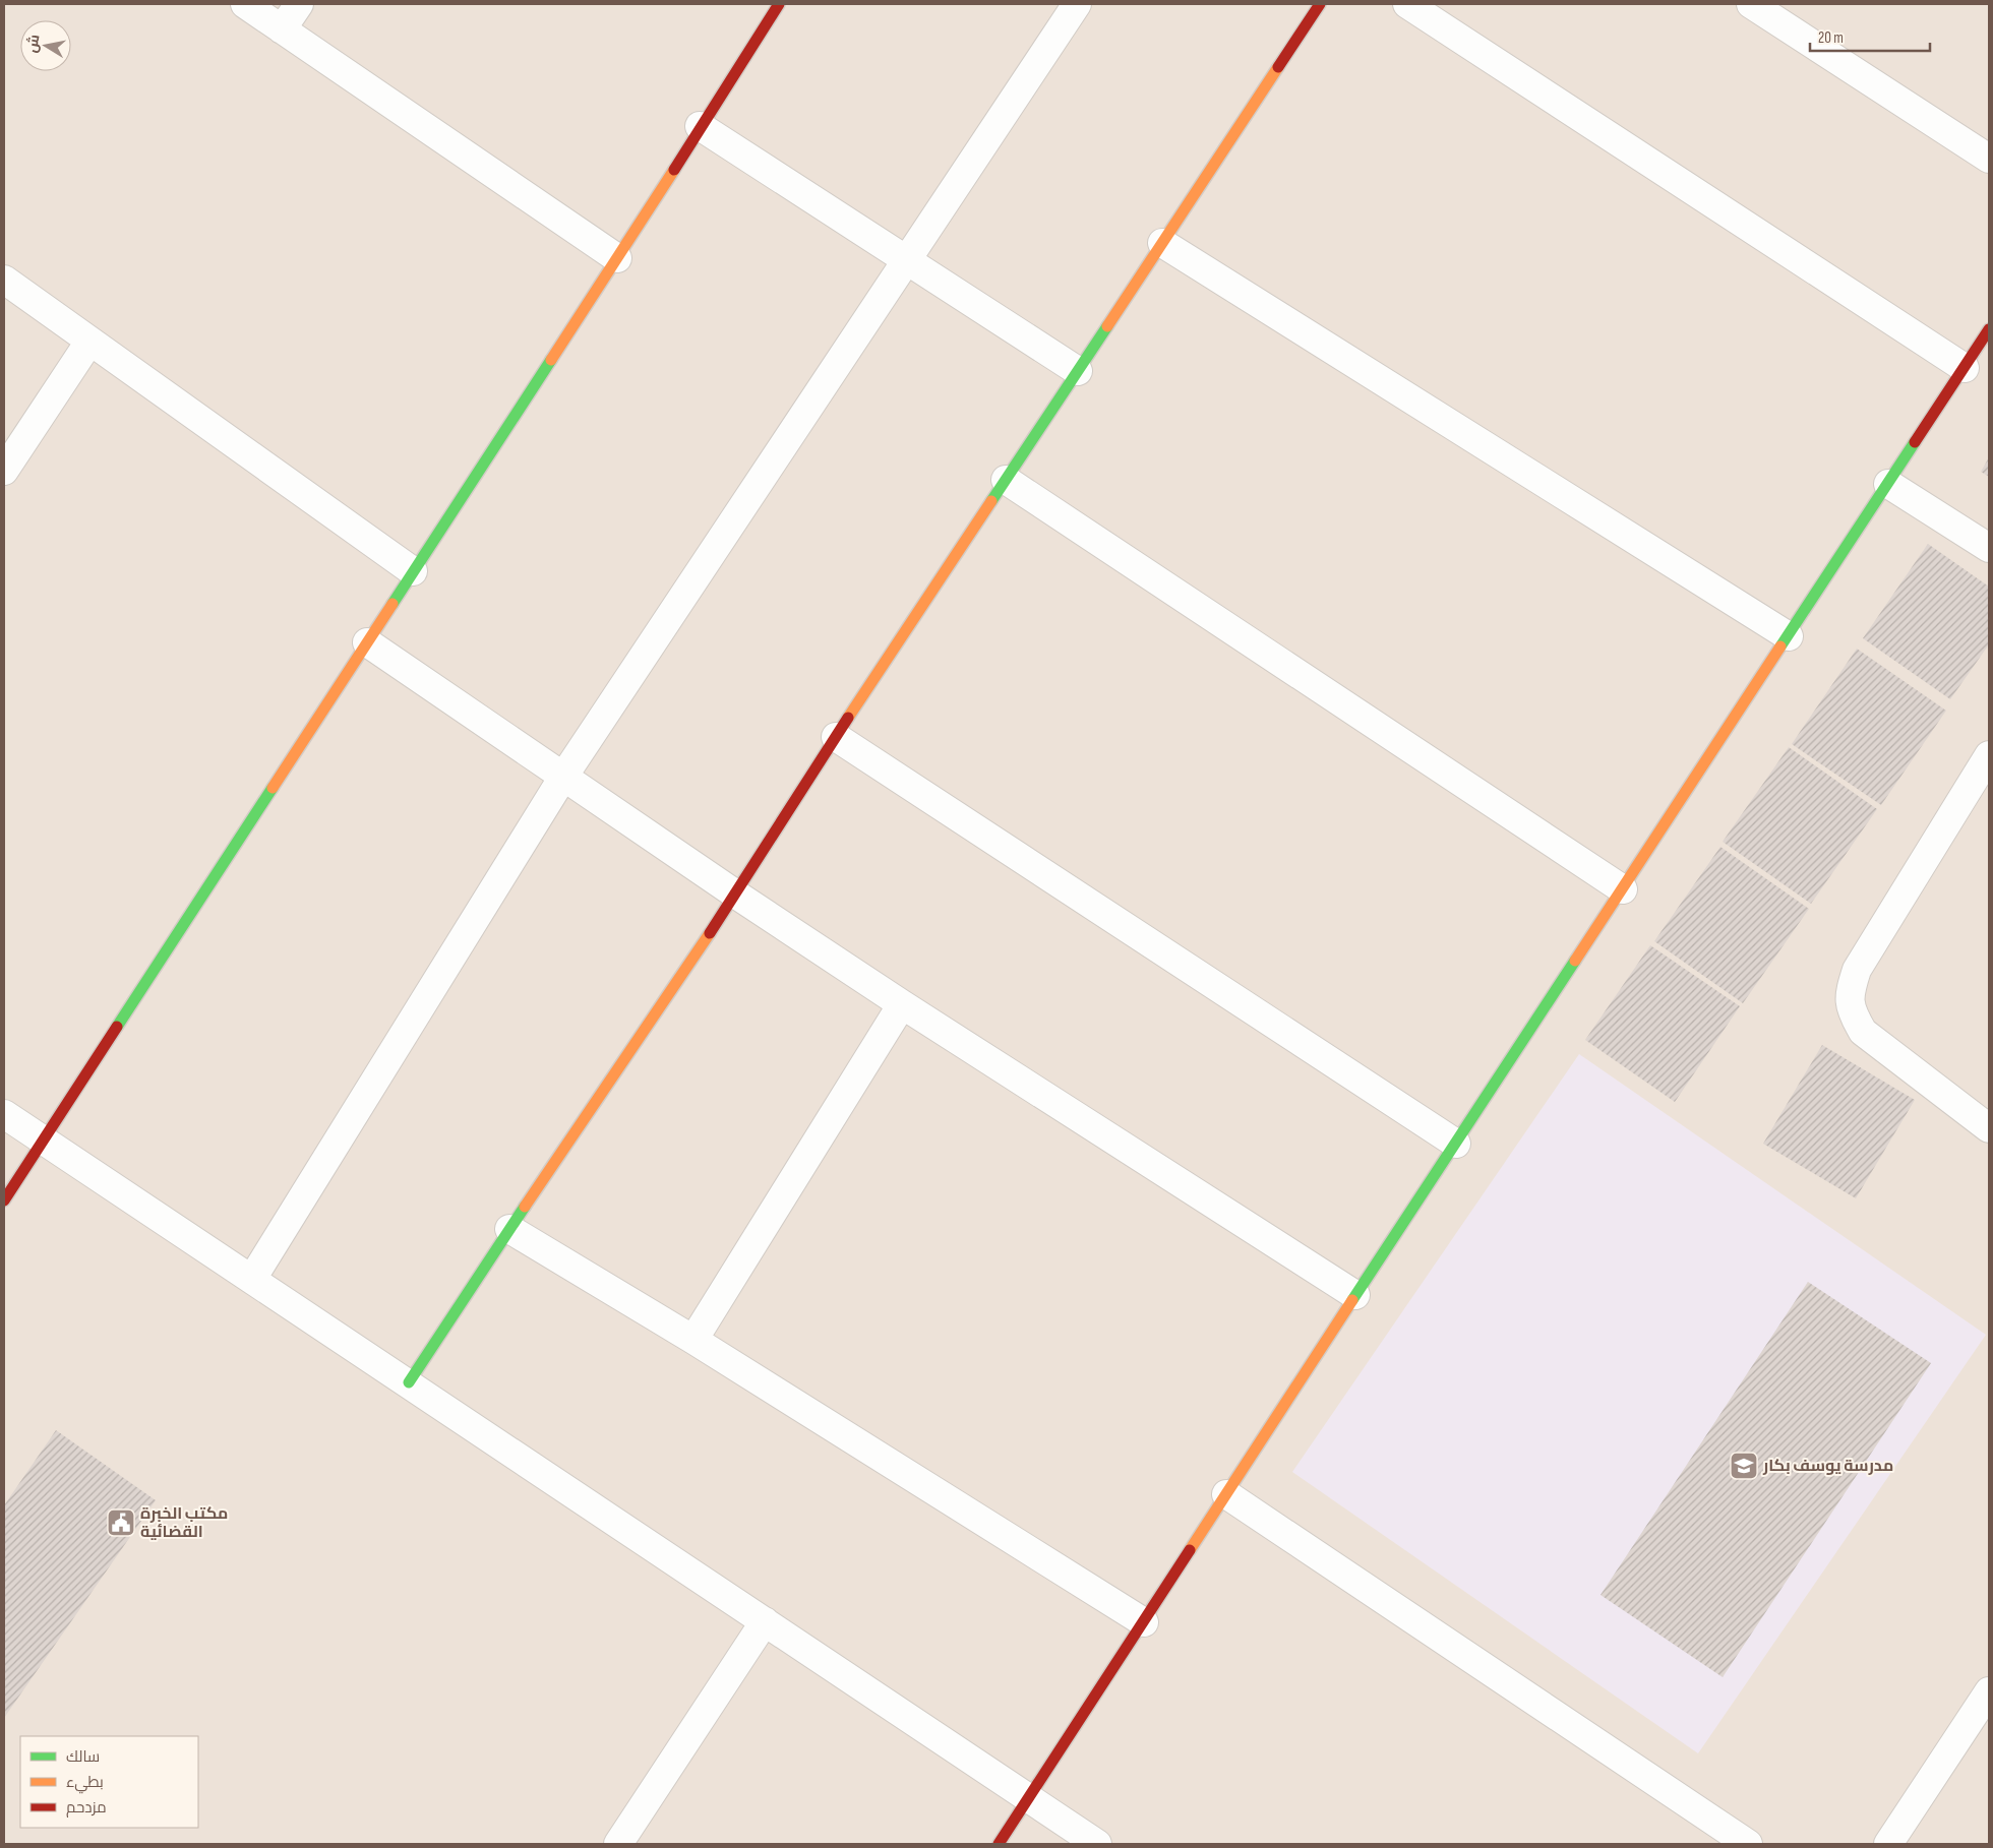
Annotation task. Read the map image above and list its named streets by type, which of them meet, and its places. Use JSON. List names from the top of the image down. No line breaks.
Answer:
{"places":{"school or university":["مدرسة يوسف بكار"],"public building":["مكتب الخبرة القضائية"]},"legend":["سالك","بطيء","مزدحم"],"scale_bar":"20 m","north":"left"}
